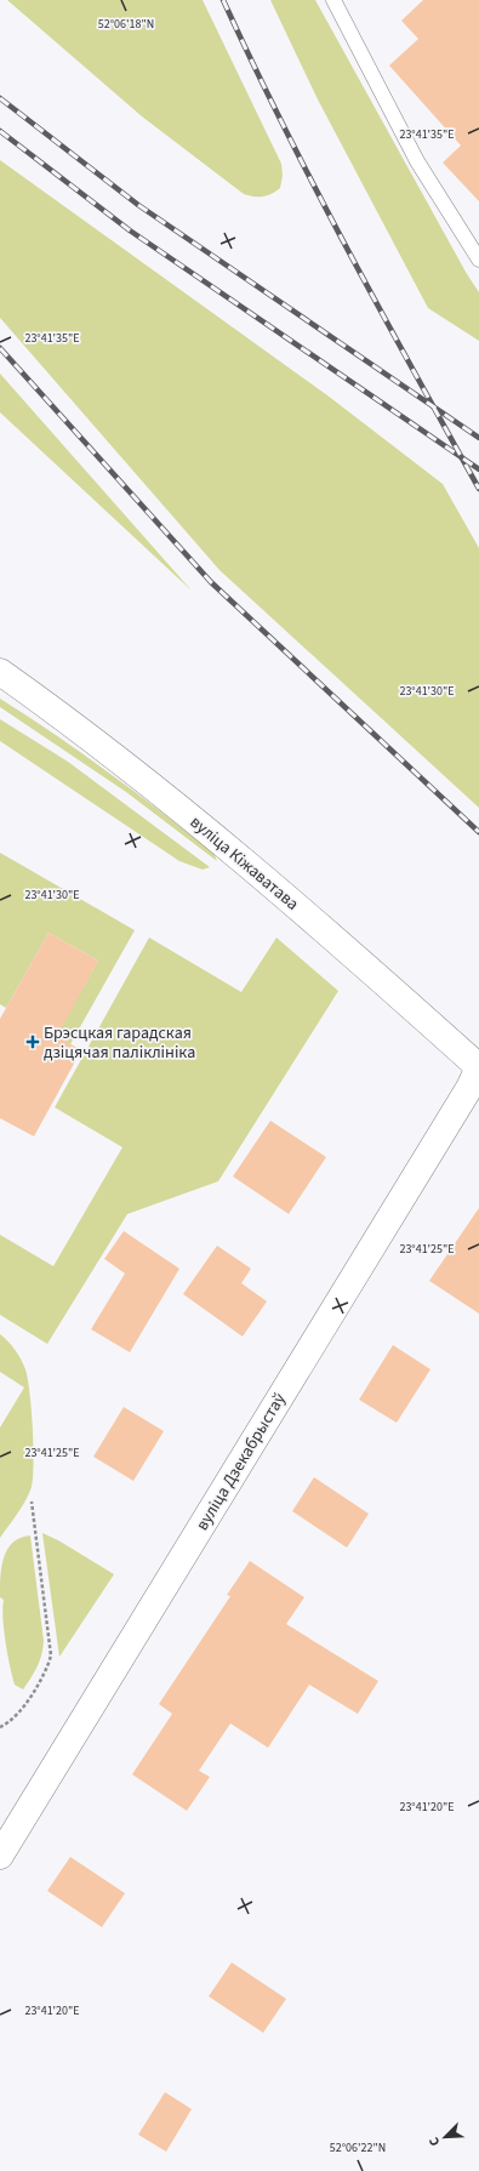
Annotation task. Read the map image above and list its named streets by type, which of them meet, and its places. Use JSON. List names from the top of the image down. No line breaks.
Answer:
{"streets":{"street":["вуліца Кіжаватава","вуліца Дзекабрыстаў"]},"crossings":[["вуліца Кіжаватава","вуліца Дзекабрыстаў"]],"places":{"health":["Брэсцкая гарадская дзіцячая паліклініка"]},"north":"bottom left","coordinates":["52°06'18\"N","23°41'35\"E","23°41'30\"E","23°41'25\"E","23°41'20\"E","52°06'22\"N"]}
